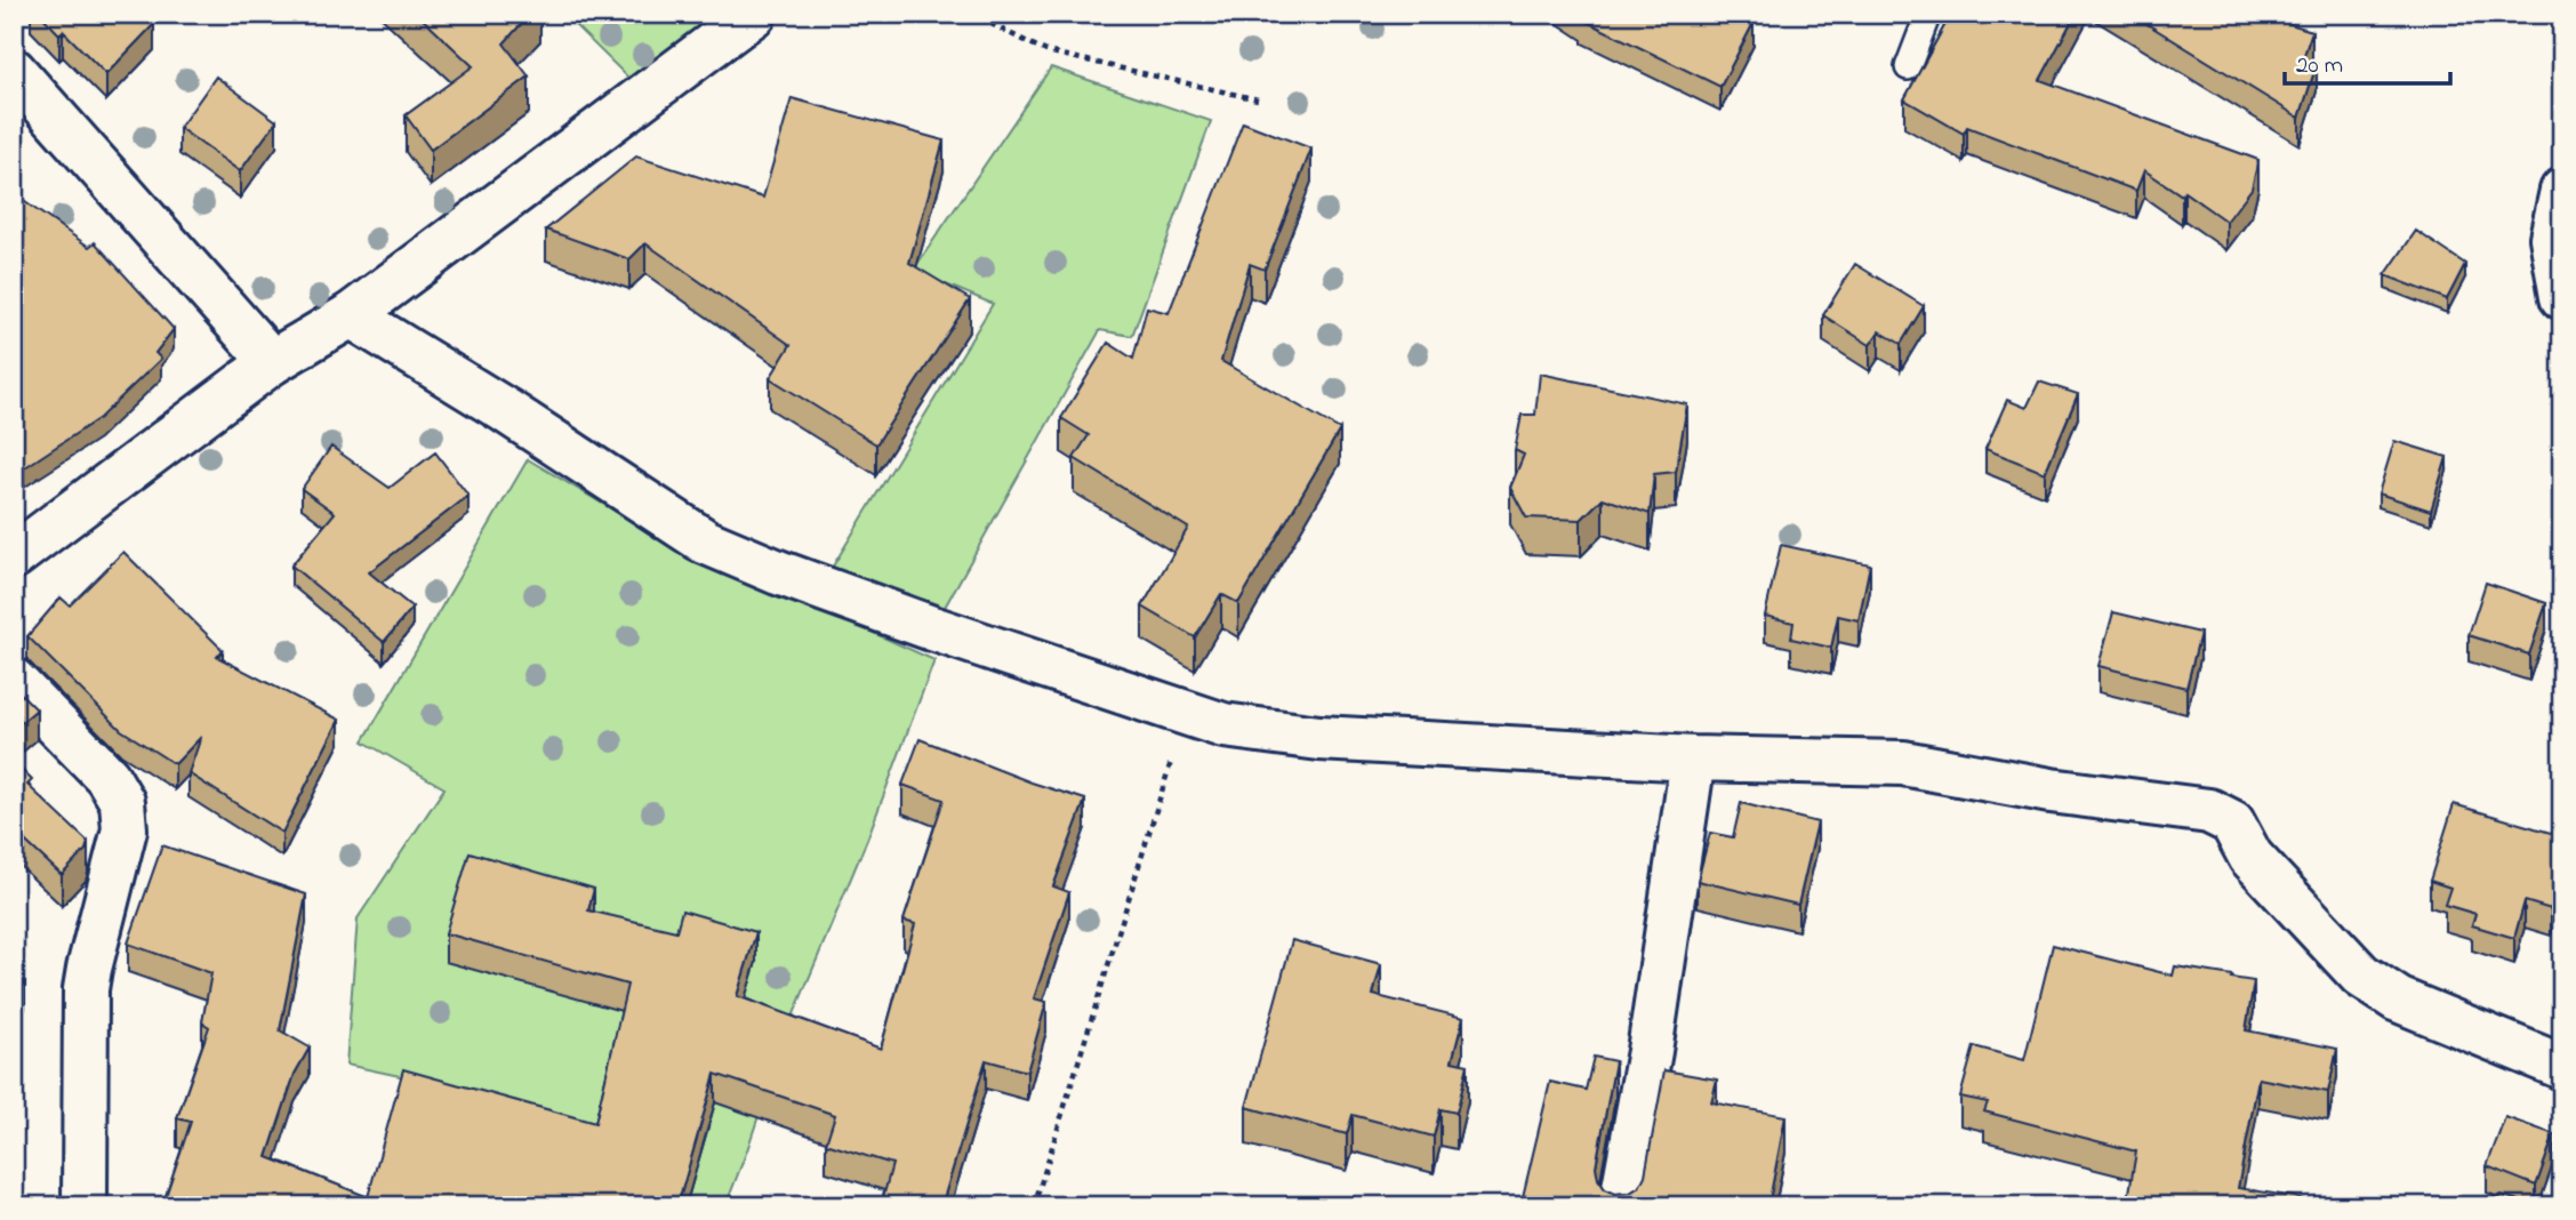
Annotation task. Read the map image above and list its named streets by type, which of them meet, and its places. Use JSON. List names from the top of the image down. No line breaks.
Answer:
{"scale_bar":"20 m"}
